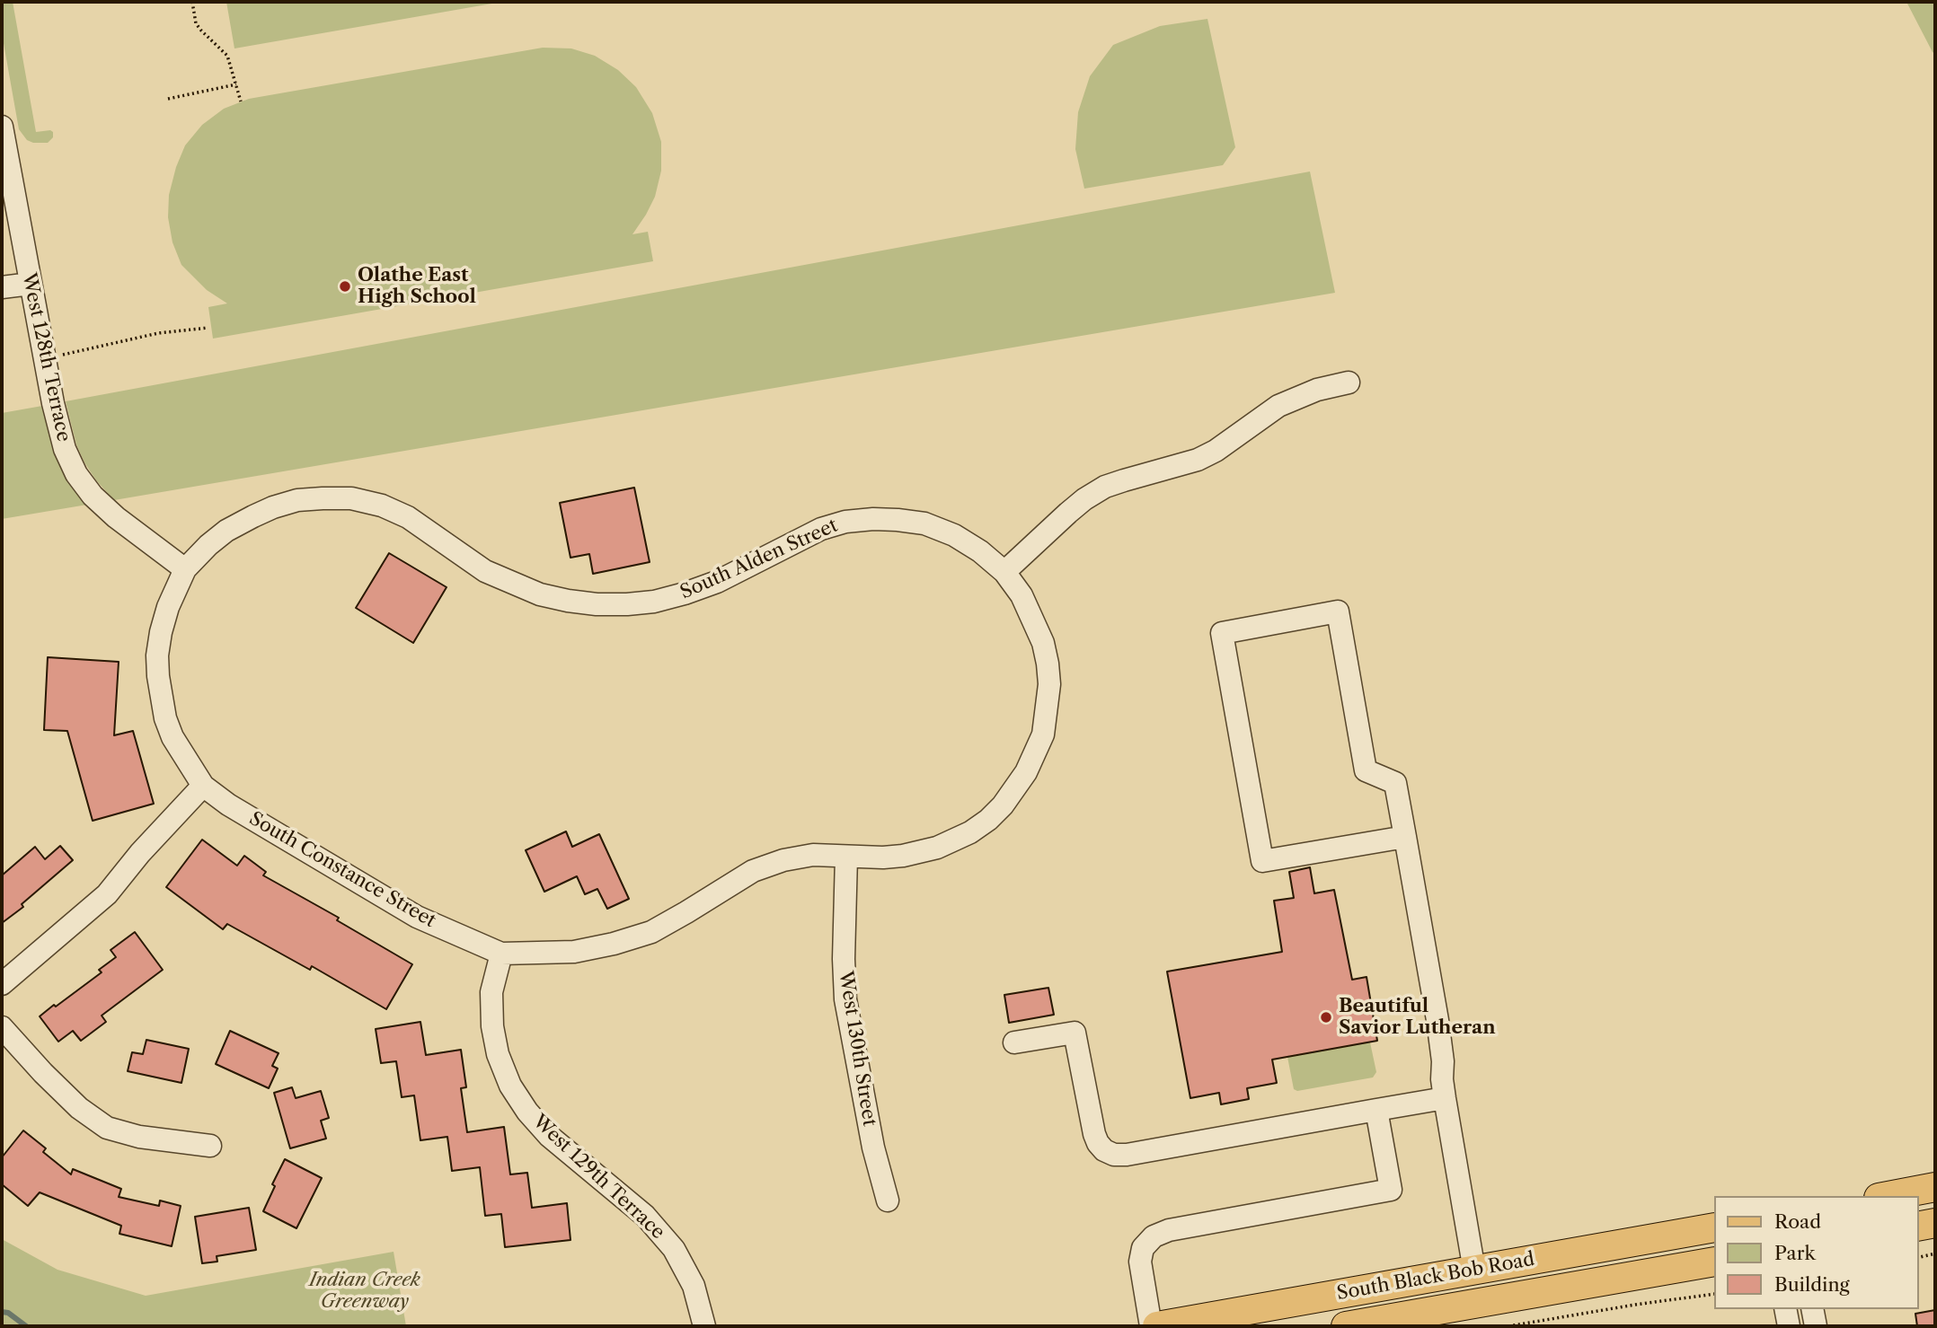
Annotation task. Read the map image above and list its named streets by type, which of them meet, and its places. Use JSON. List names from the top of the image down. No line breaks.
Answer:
{"streets":{"main road":["South Black Bob Road"],"street":["West 128th Terrace","South Alden Street","South Constance Street","West 130th Street","West 129th Terrace"]},"crossings":[["West 128th Terrace","South Alden Street"],["South Alden Street","South Constance Street"],["South Constance Street","West 130th Street"],["South Constance Street","West 129th Terrace"]],"parks":["Indian Creek Greenway"],"places":["Olathe East High School","Beautiful Savior Lutheran"],"legend":["Road","Park","Building"]}
